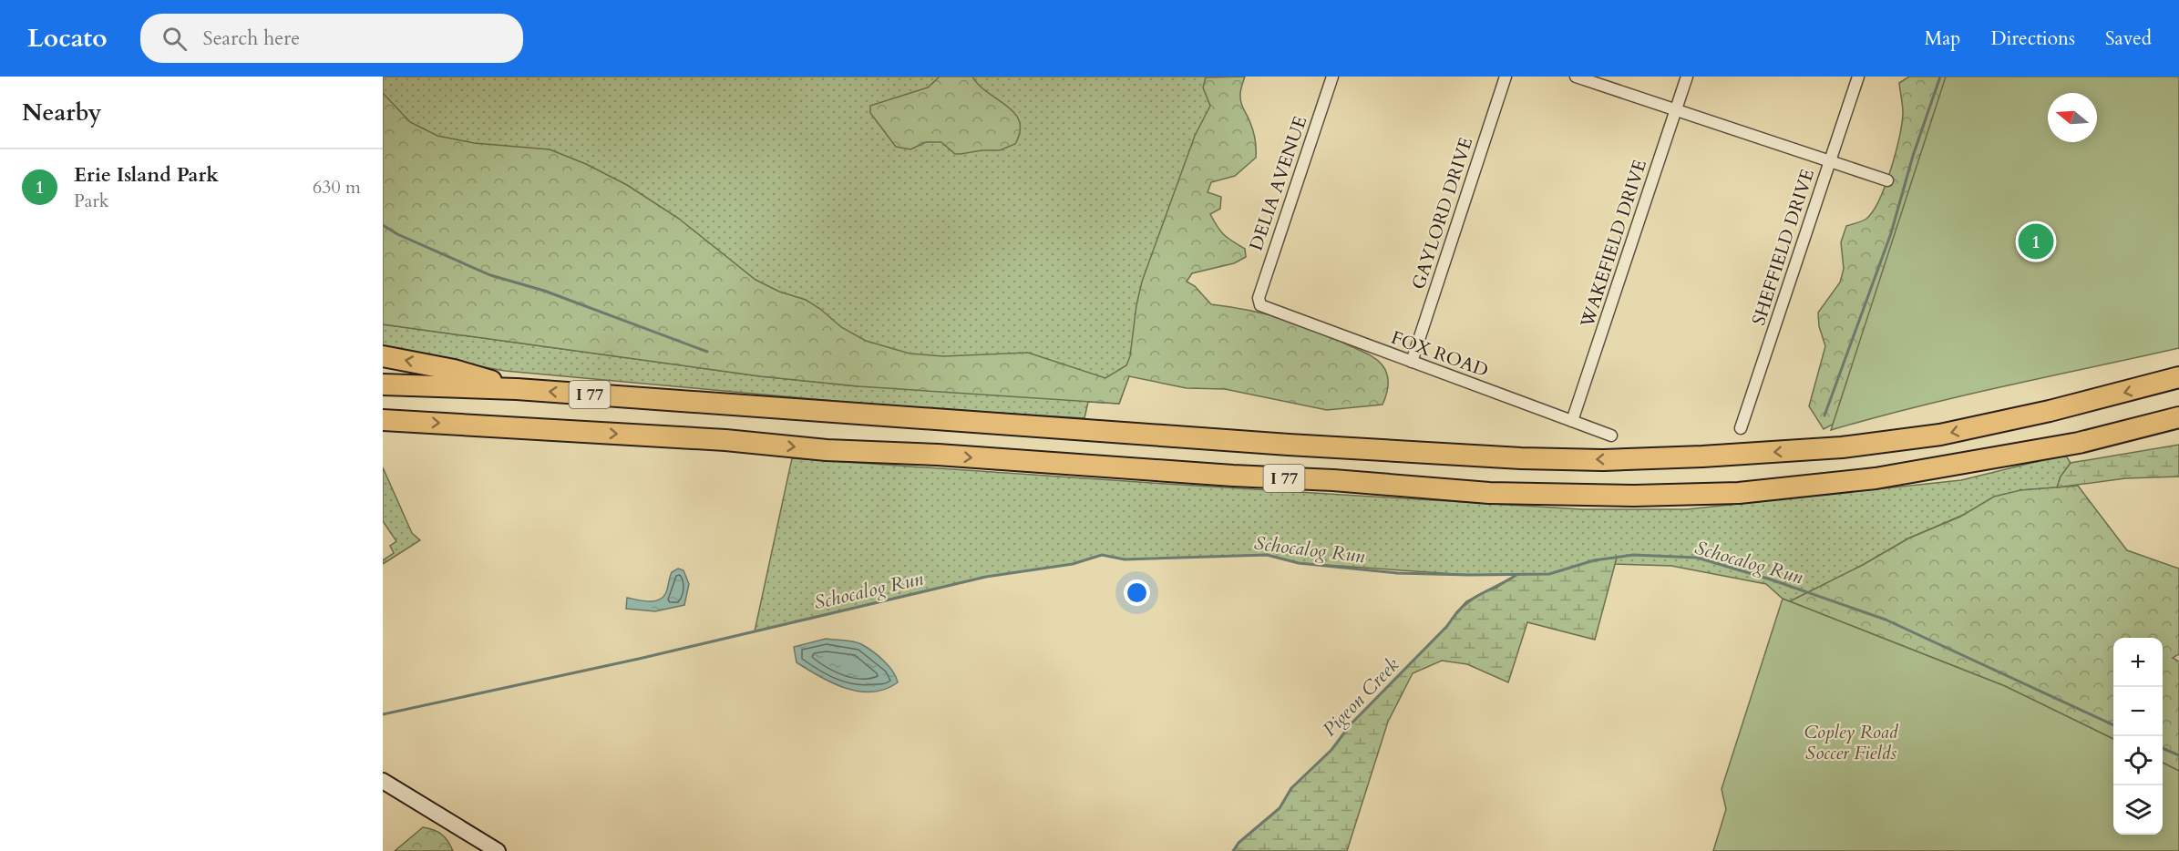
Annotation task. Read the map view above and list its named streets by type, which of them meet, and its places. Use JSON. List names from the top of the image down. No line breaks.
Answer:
{"streets":{"highway":["I 77"],"street":["DELIA AVENUE","GAYLORD DRIVE","WAKEFIELD DRIVE","SHEFFIELD DRIVE","FOX ROAD"]},"crossings":[["DELIA AVENUE","FOX ROAD"],["GAYLORD DRIVE","FOX ROAD"],["WAKEFIELD DRIVE","FOX ROAD"]],"water":["Schocalog Run","Pigeon Creek"],"parks":["Copley Road Soccer Fields"],"north":"left","page":{"header":"Locato","search":"Search here","nav":["Map","Directions","Saved"],"heading":"Nearby","list":[{"mark":"1","name":"Erie Island Park","note":"Park","value":"630 m"}],"pins":"1","map_buttons":["+","−"]}}
